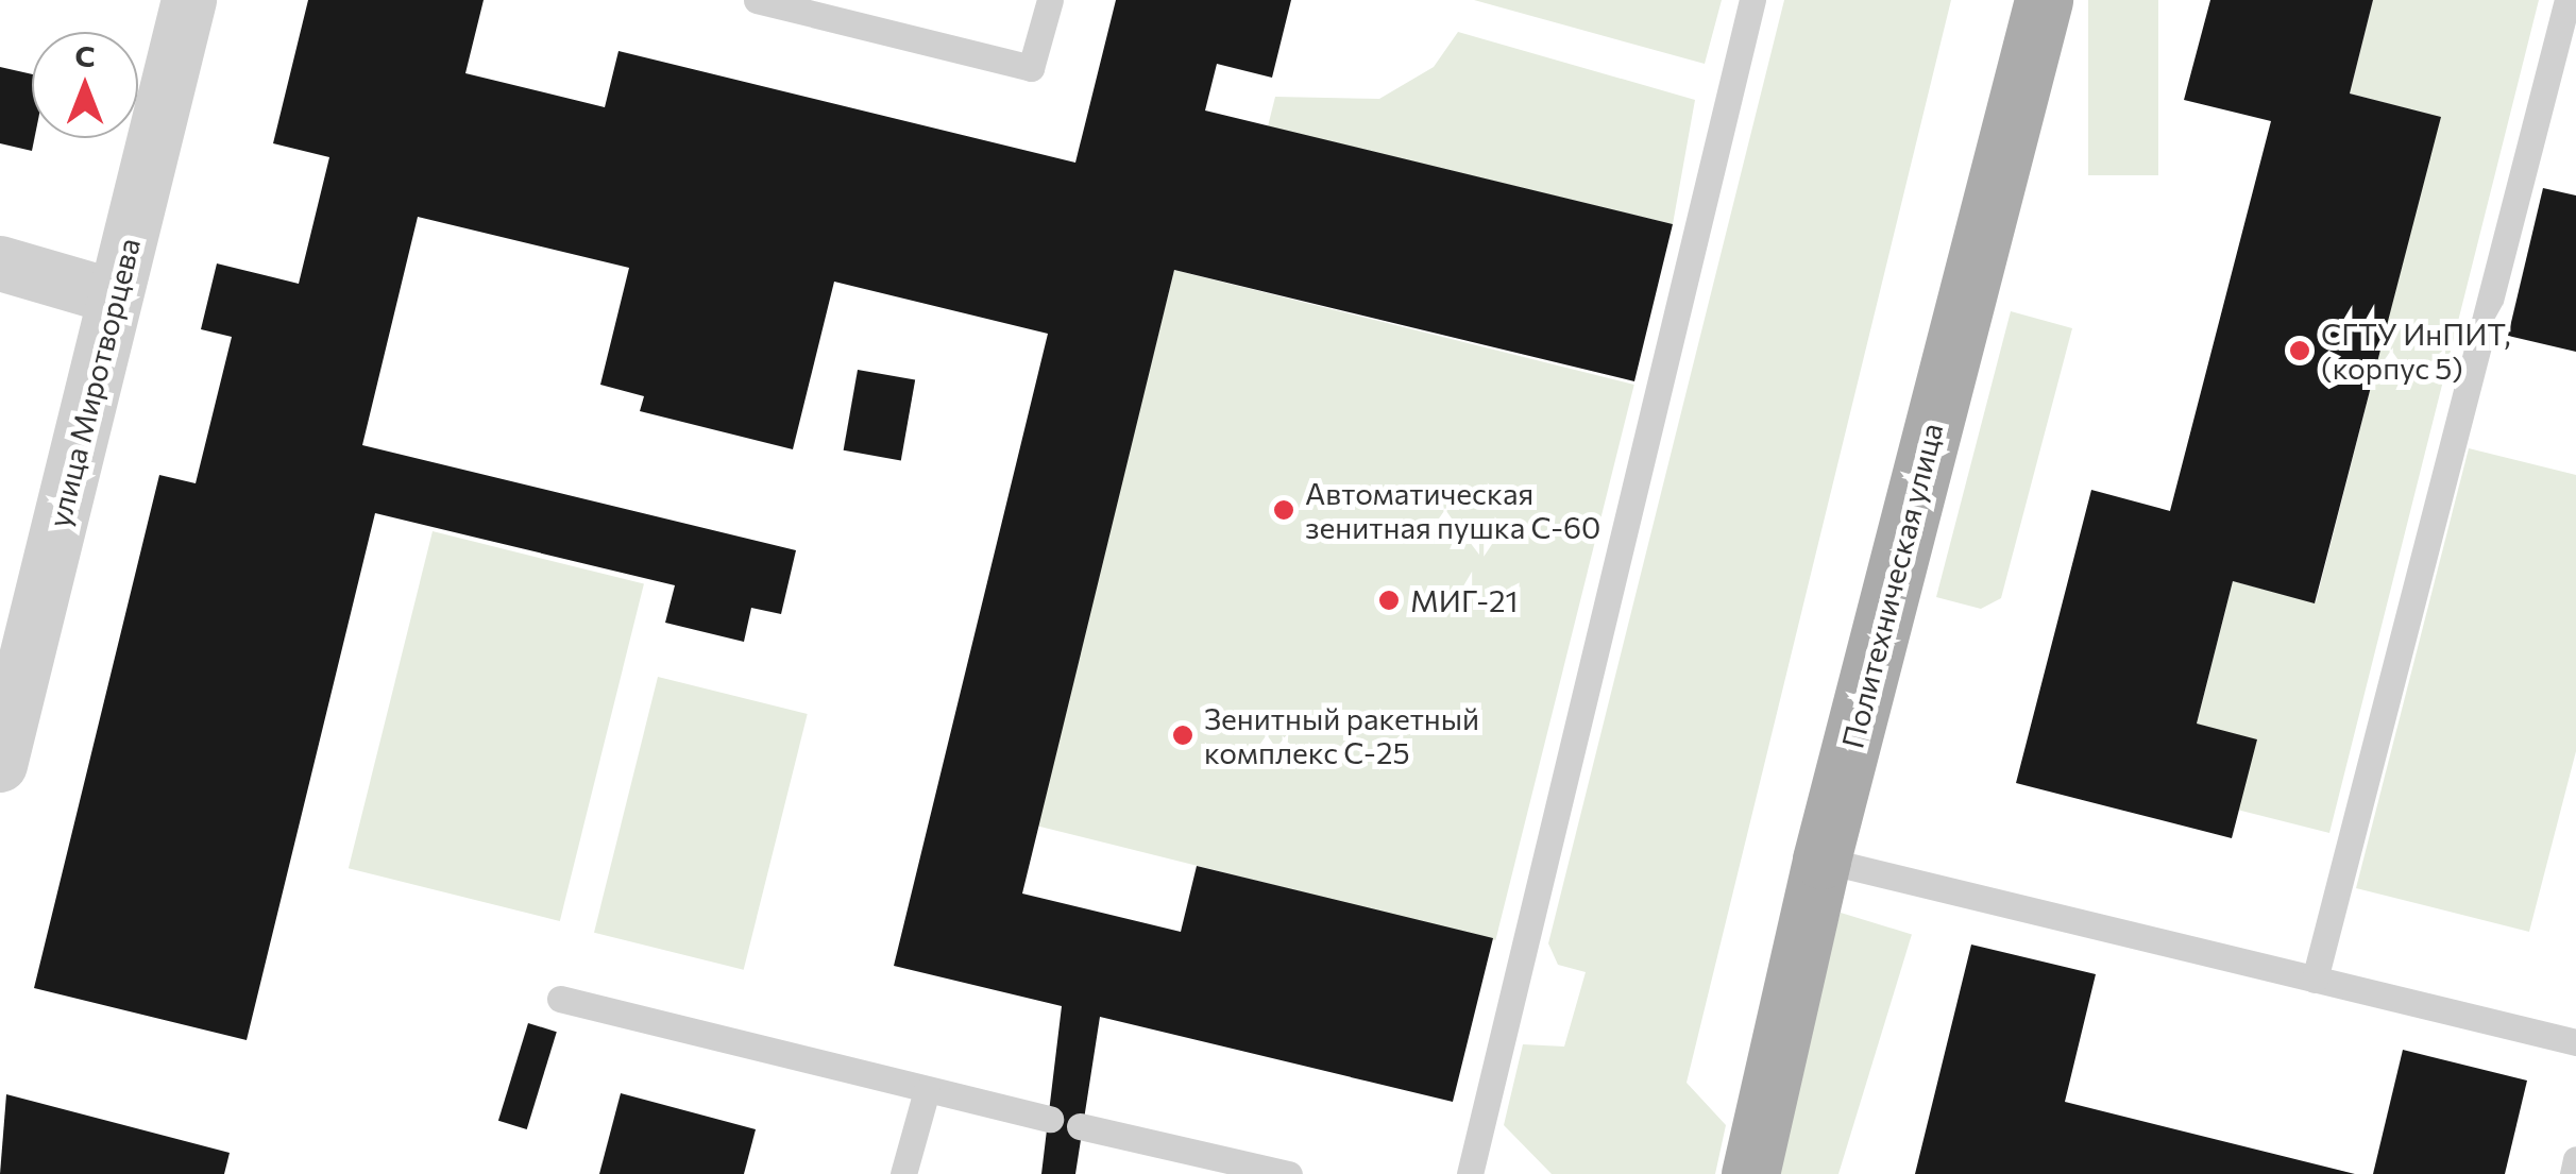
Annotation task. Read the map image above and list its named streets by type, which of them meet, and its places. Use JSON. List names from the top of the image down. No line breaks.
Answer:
{"streets":{"main road":["Политехническая улица"],"street":["улица Миротворцева"]},"places":["СГТУ ИнПИТ, (корпус 5)","Автоматическая зенитная пушка С-60","МИГ-21","Зенитный ракетный комплекс С-25"],"north":"top"}
